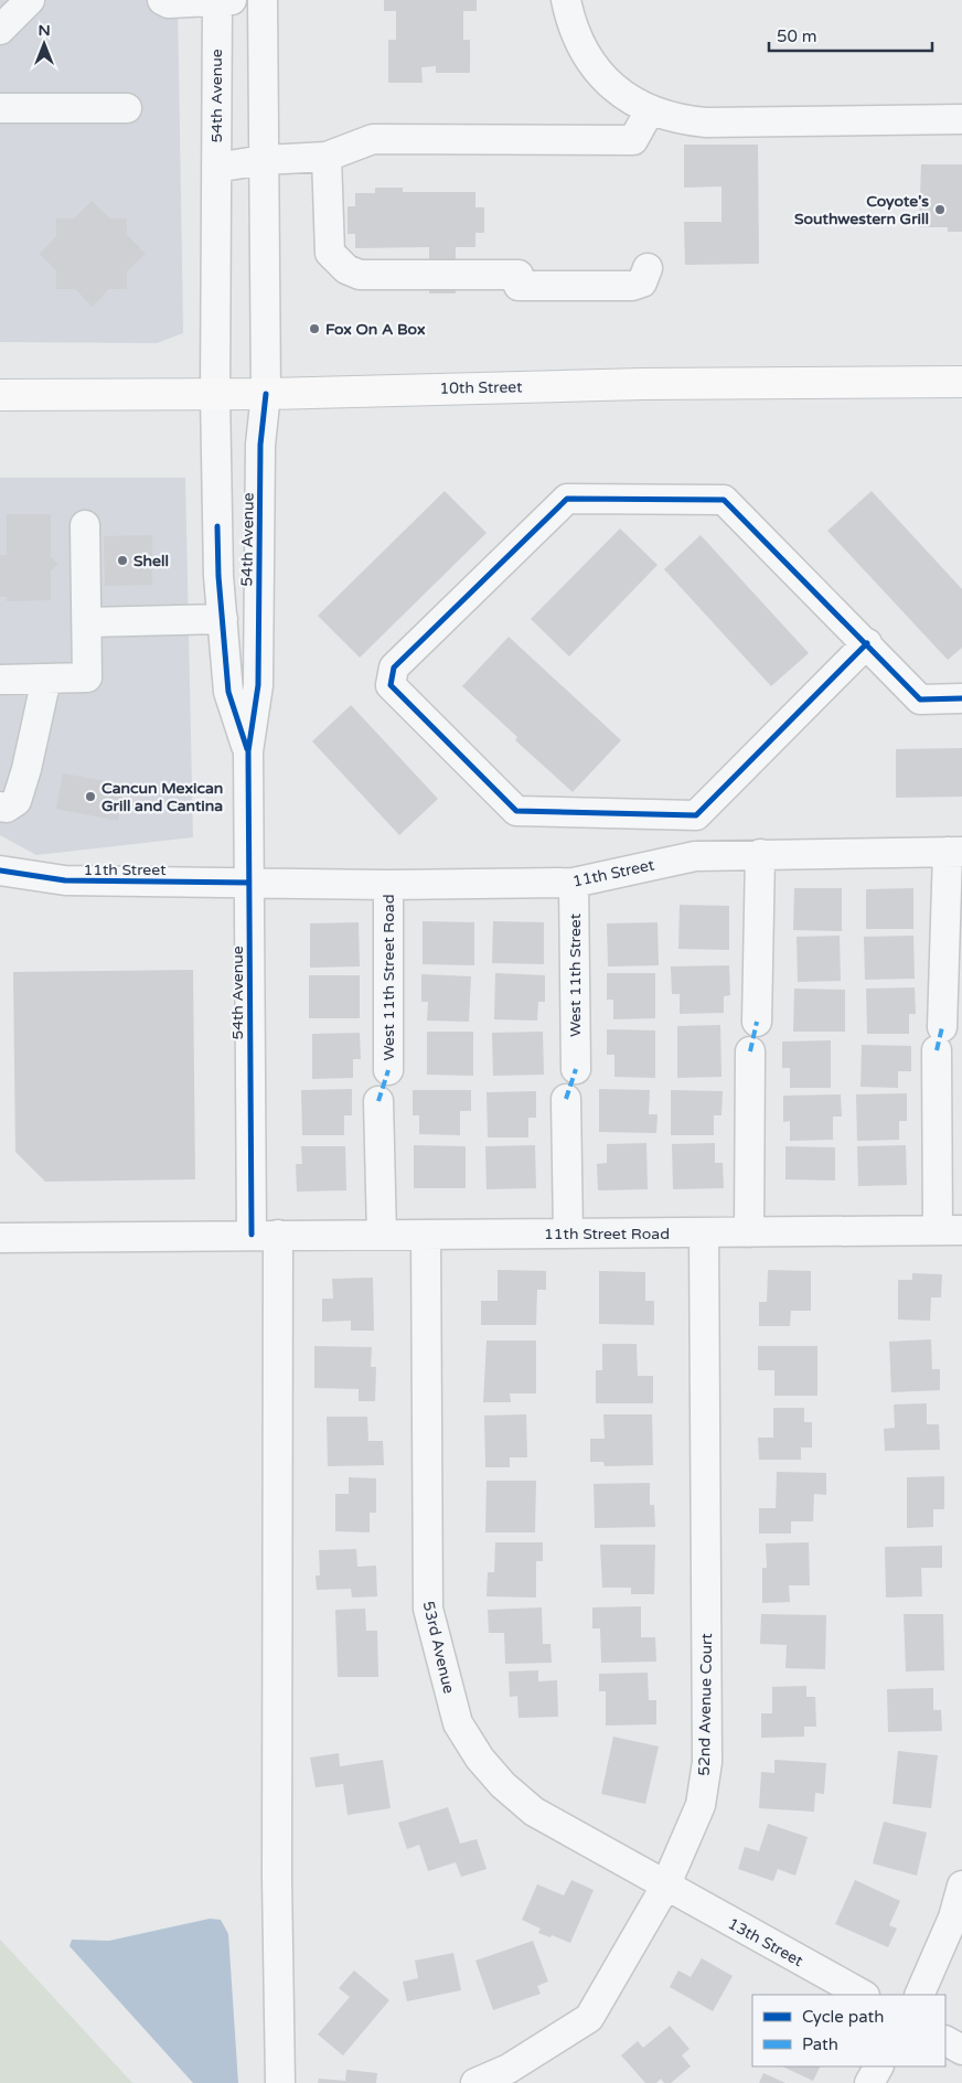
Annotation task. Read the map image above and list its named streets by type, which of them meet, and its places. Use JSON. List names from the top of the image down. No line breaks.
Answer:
{"streets":{"main road":["10th Street"],"street":["54th Avenue","11th Street","West 11th Street","West 11th Street Road","11th Street Road","53rd Avenue","52nd Avenue Court","13th Street"]},"crossings":[["54th Avenue","10th Street"],["54th Avenue","11th Street"],["54th Avenue","11th Street Road"],["11th Street","West 11th Street"],["11th Street","West 11th Street Road"],["11th Street Road","53rd Avenue"],["11th Street Road","52nd Avenue Court"],["53rd Avenue","52nd Avenue Court"],["53rd Avenue","13th Street"],["52nd Avenue Court","13th Street"]],"places":["Coyote's Southwestern Grill","Fox On A Box","Shell","Cancun Mexican Grill and Cantina"],"legend":["Cycle path","Path"],"scale_bar":"50 m","north":"top"}
